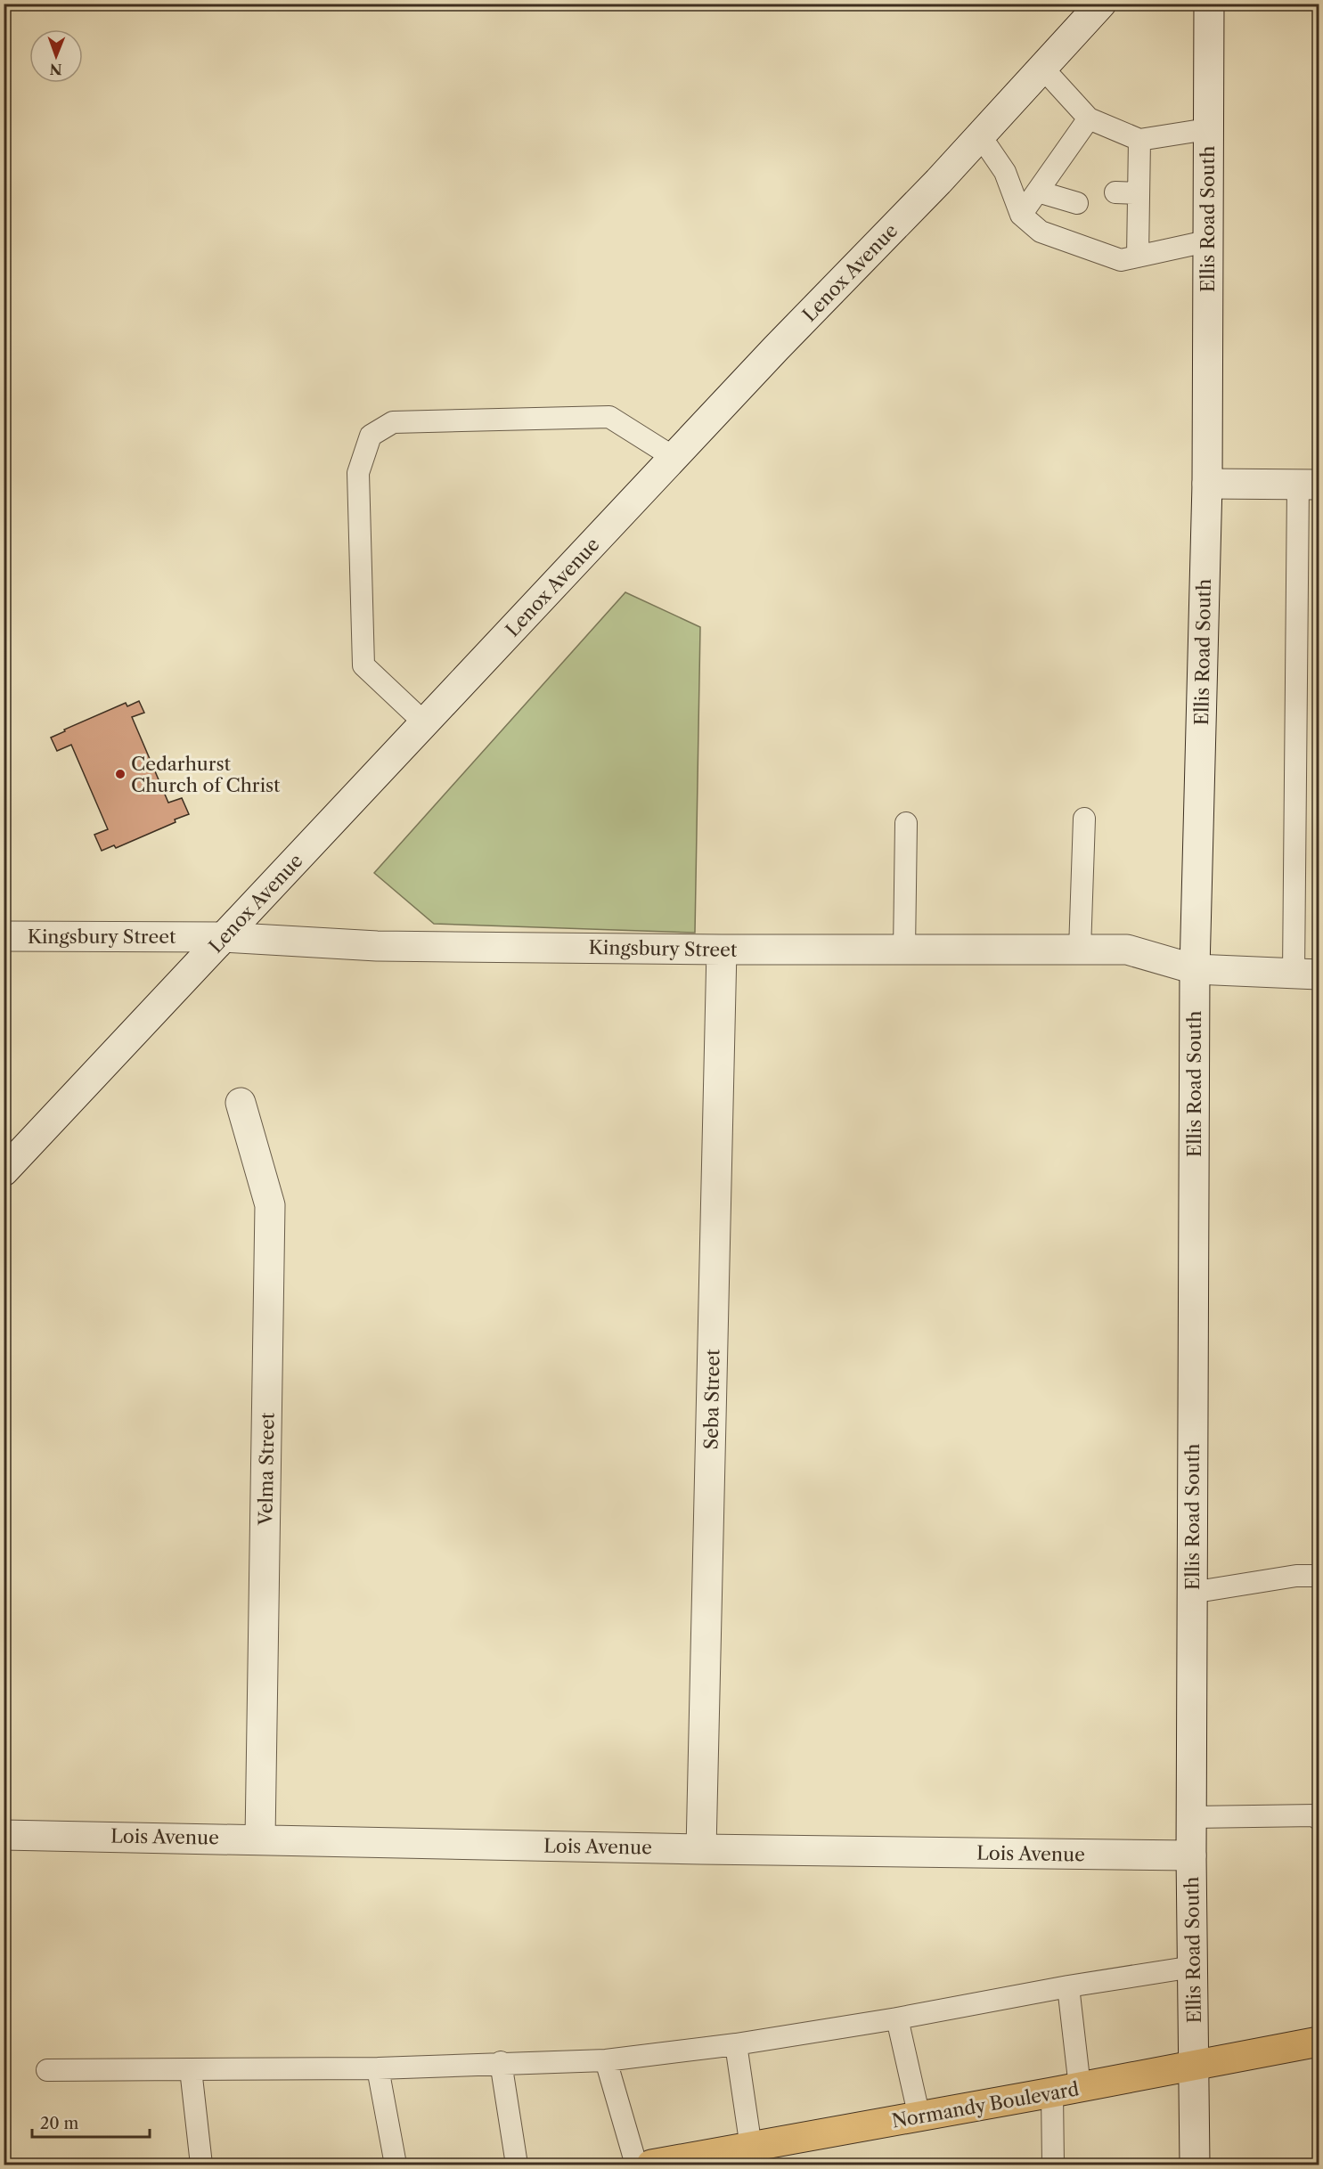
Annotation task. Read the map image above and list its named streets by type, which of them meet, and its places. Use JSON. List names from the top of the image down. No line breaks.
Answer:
{"streets":{"main road":["Normandy Boulevard"],"street":["Ellis Road South","Lenox Avenue","Kingsbury Street","Seba Street","Velma Street","Lois Avenue"]},"crossings":[["Ellis Road South","Kingsbury Street"],["Ellis Road South","Lois Avenue"],["Ellis Road South","Normandy Boulevard"],["Lenox Avenue","Kingsbury Street"],["Kingsbury Street","Seba Street"],["Seba Street","Lois Avenue"],["Velma Street","Lois Avenue"]],"places":["Cedarhurst Church of Christ"],"scale_bar":"20 m","north":"bottom"}
